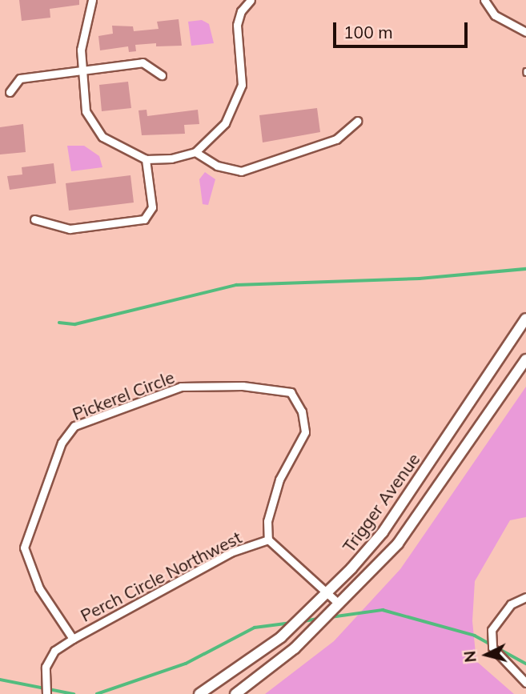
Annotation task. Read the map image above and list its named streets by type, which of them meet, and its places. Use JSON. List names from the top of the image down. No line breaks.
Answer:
{"streets":{"main road":["Trigger Avenue"],"street":["Pickerel Circle","Perch Circle Northwest"]},"crossings":[["Pickerel Circle","Perch Circle Northwest"],["Trigger Avenue","Perch Circle Northwest"]],"scale_bar":"100 m","north":"left"}
